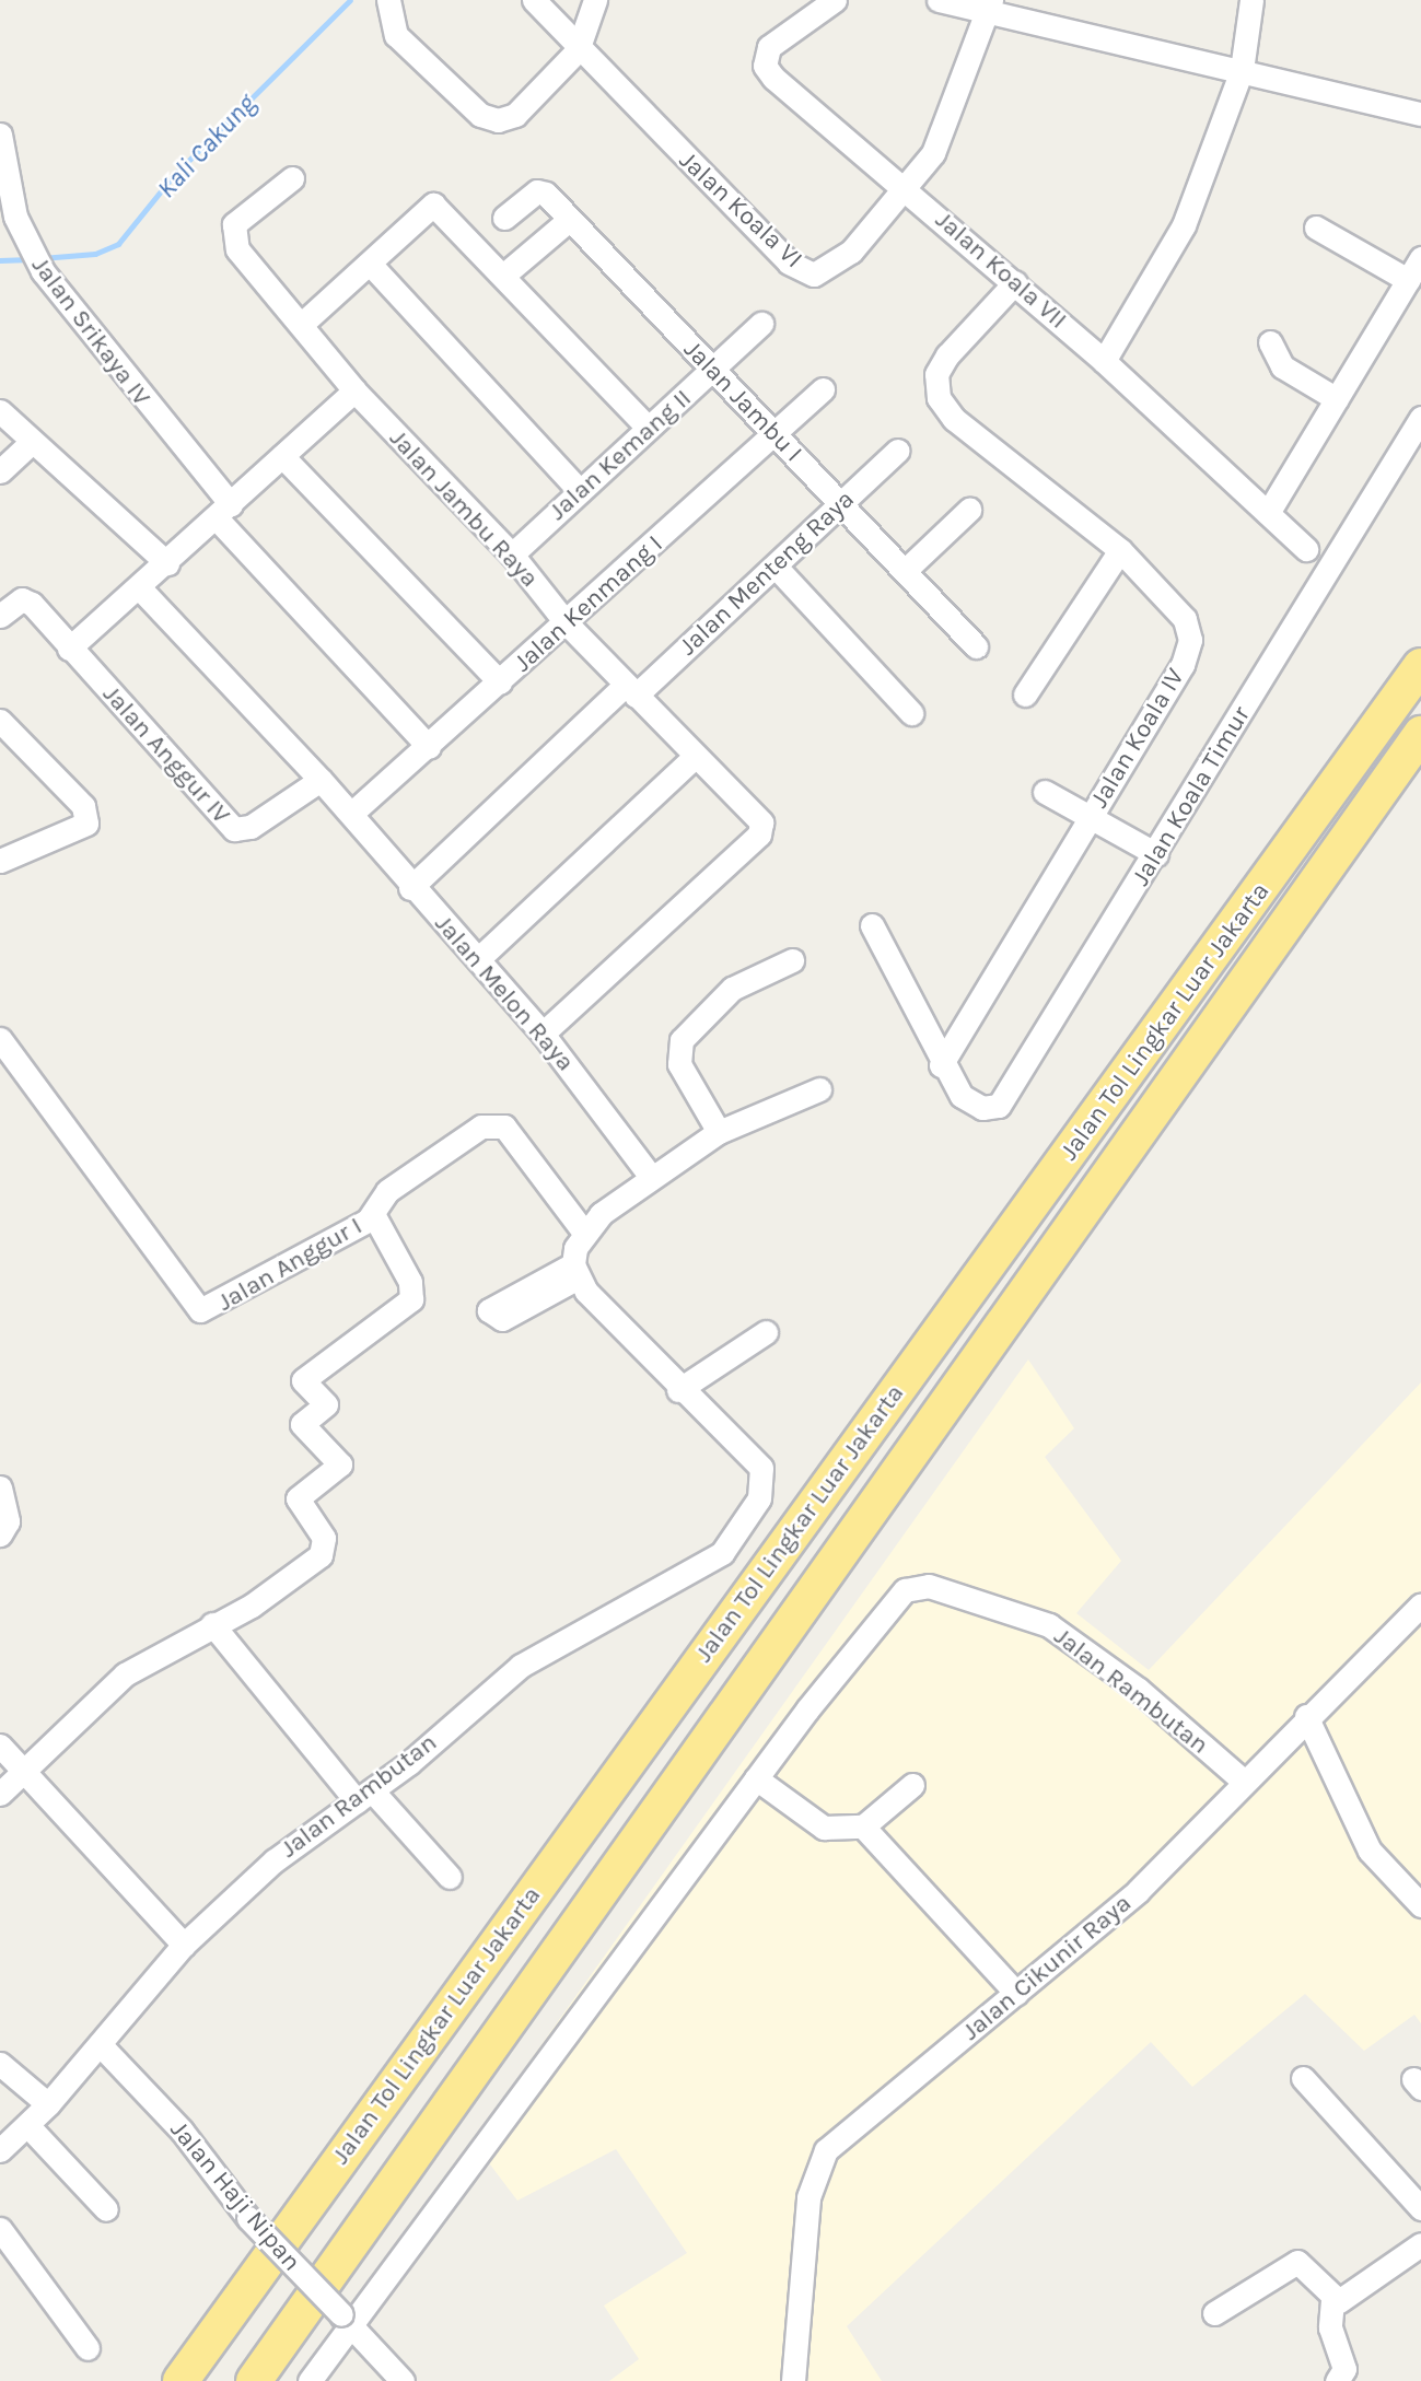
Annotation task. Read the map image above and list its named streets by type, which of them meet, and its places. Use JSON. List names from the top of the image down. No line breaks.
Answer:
{"streets":{"highway":["Jalan Tol Lingkar Luar Jakarta"],"street":["Jalan Koala VI","Jalan Koala VII","Jalan Srikaya IV","Jalan Jambu I","Jalan Kemang II","Jalan Jambu Raya","Jalan Menteng Raya","Jalan Kenmang I","Jalan Koala IV","Jalan Anggur IV","Jalan Koala Timur","Jalan Melon Raya","Jalan Anggur I","Jalan Rambutan","Jalan Cikunir Raya","Jalan Haji Nipan"]},"crossings":[["Jalan Koala VI","Jalan Koala VII"],["Jalan Koala VII","Jalan Koala IV"],["Jalan Srikaya IV","Jalan Kenmang I"],["Jalan Jambu I","Jalan Kemang II"],["Jalan Jambu I","Jalan Menteng Raya"],["Jalan Jambu I","Jalan Kenmang I"],["Jalan Kemang II","Jalan Jambu Raya"],["Jalan Jambu Raya","Jalan Menteng Raya"],["Jalan Jambu Raya","Jalan Kenmang I"],["Jalan Jambu Raya","Jalan Melon Raya"],["Jalan Menteng Raya","Jalan Melon Raya"],["Jalan Kenmang I","Jalan Melon Raya"],["Jalan Koala IV","Jalan Koala Timur"],["Jalan Anggur IV","Jalan Melon Raya"],["Jalan Rambutan","Jalan Cikunir Raya"],["Jalan Rambutan","Jalan Haji Nipan"]],"water":["Kali Cakung"]}
